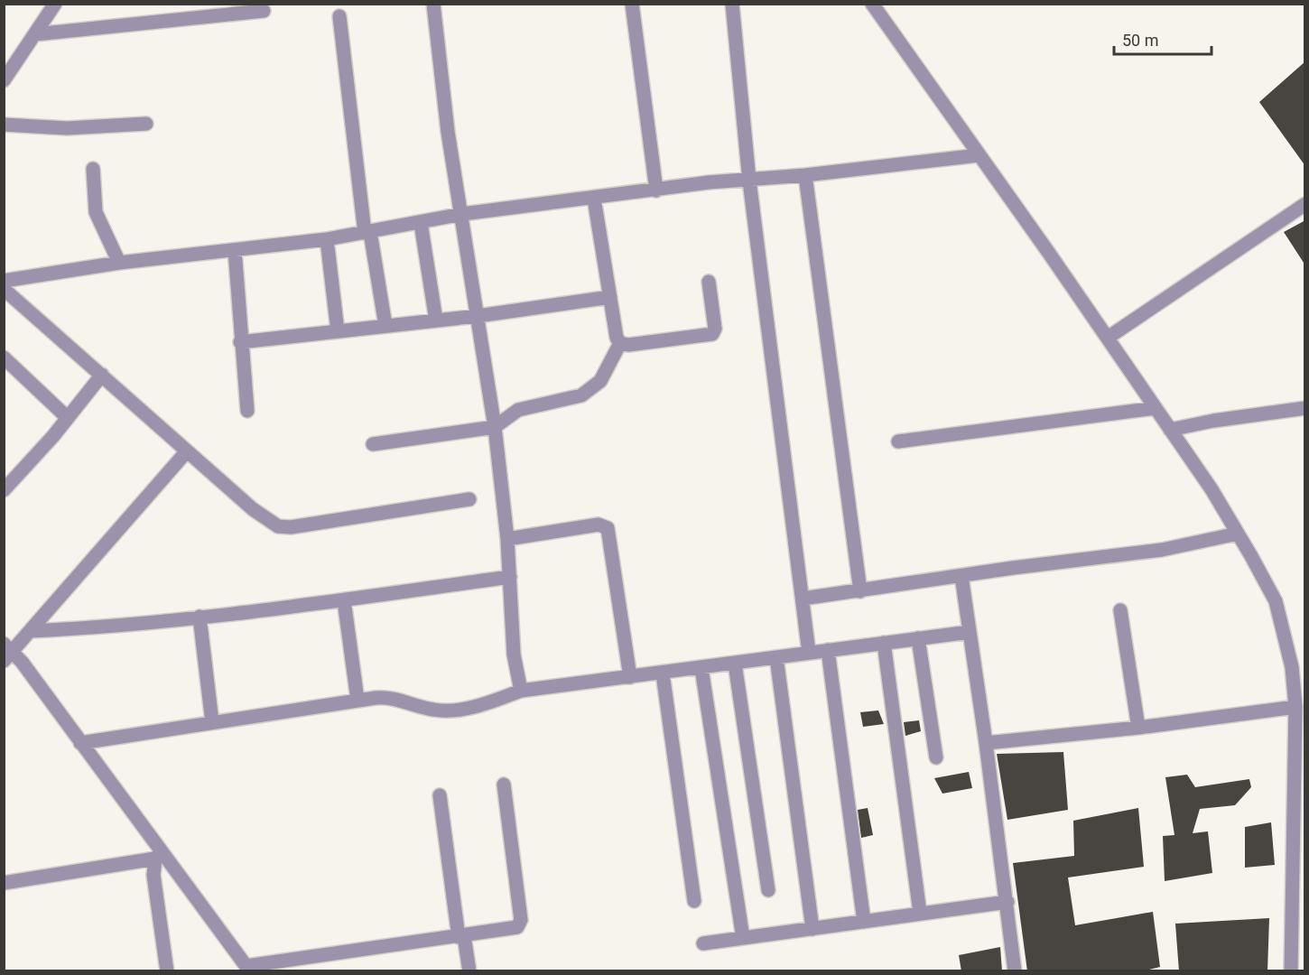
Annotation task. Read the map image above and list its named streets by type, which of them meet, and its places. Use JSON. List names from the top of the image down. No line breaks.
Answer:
{"scale_bar":"50 m"}
